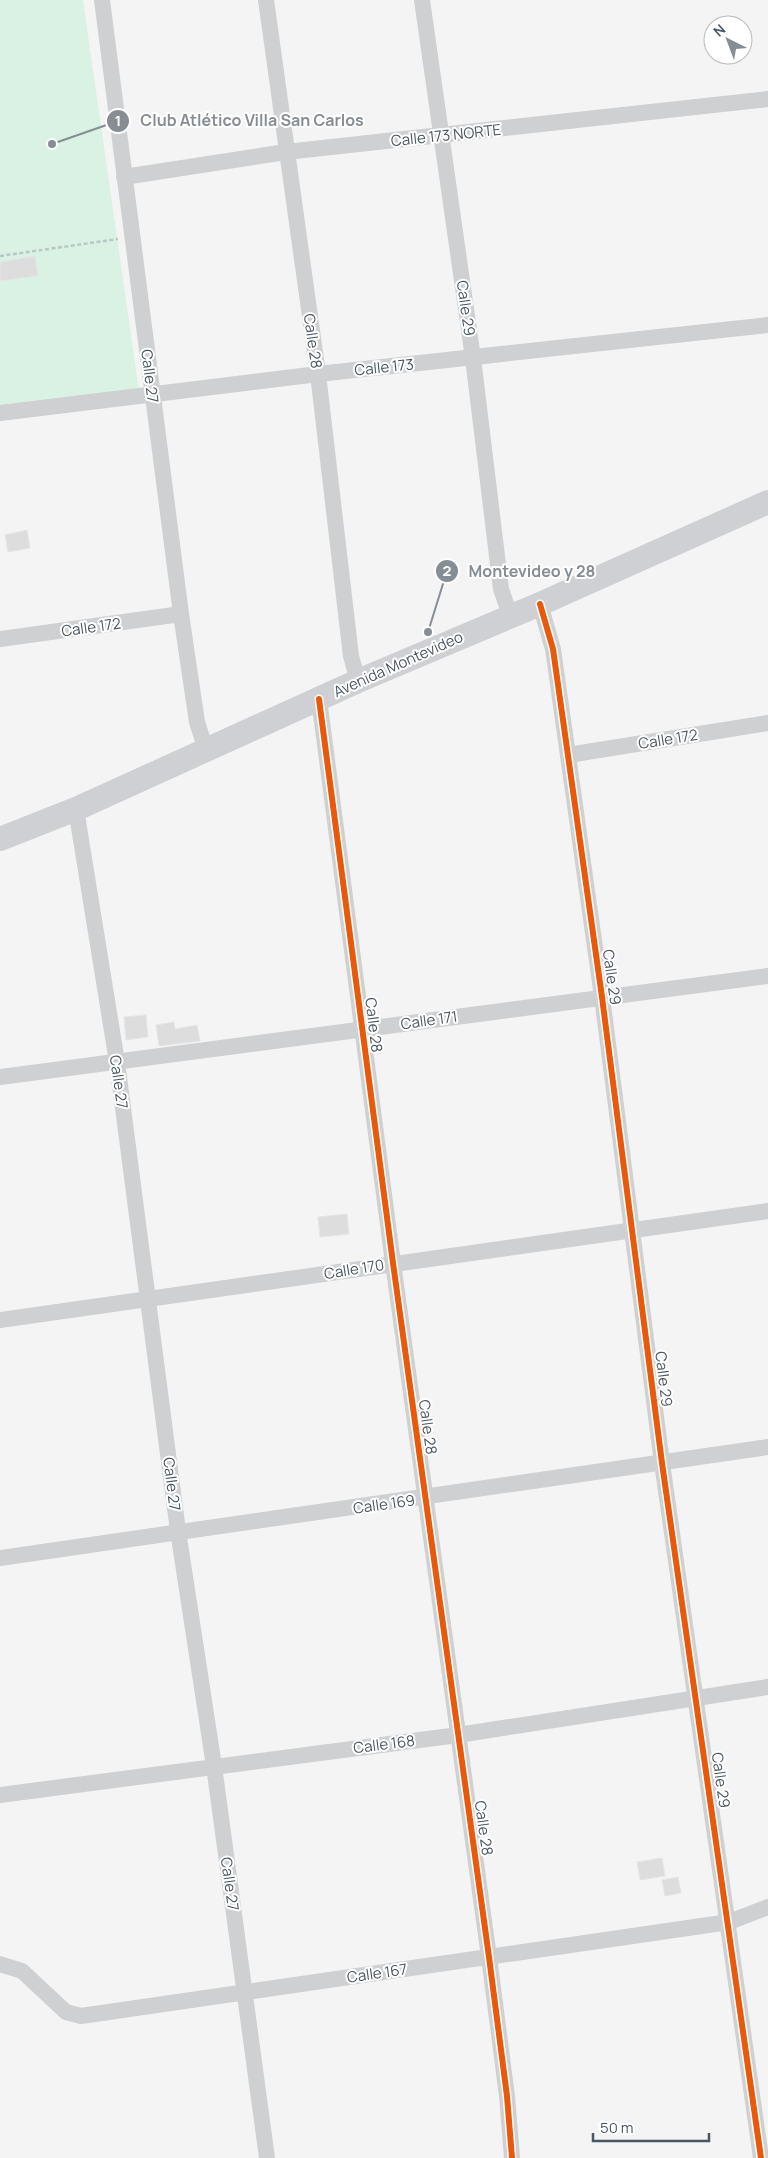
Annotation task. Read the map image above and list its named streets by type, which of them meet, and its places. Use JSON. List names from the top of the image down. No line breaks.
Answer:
{"streets":{"main road":["Avenida Montevideo"],"street":["Calle 173 NORTE","Calle 29","Calle 28","Calle 173","Calle 27","Calle 172","Calle 171","Calle 170","Calle 169","Calle 168","Calle 167"]},"crossings":[["Calle 173 NORTE","Calle 29"],["Calle 173 NORTE","Calle 28"],["Calle 173 NORTE","Calle 27"],["Calle 29","Calle 173"],["Calle 29","Calle 172"],["Calle 29","Avenida Montevideo"],["Calle 29","Calle 171"],["Calle 29","Calle 170"],["Calle 29","Calle 169"],["Calle 29","Calle 168"],["Calle 29","Calle 167"],["Calle 28","Calle 173"],["Calle 28","Avenida Montevideo"],["Calle 28","Calle 171"],["Calle 28","Calle 170"],["Calle 28","Calle 169"],["Calle 28","Calle 168"],["Calle 28","Calle 167"],["Calle 173","Calle 27"],["Calle 27","Calle 172"],["Calle 27","Avenida Montevideo"],["Calle 27","Calle 171"],["Calle 27","Calle 170"],["Calle 27","Calle 169"],["Calle 27","Calle 168"],["Calle 27","Calle 167"]],"places":["Club Atlético Villa San Carlos","Montevideo y 28"],"scale_bar":"50 m","north":"top left"}
